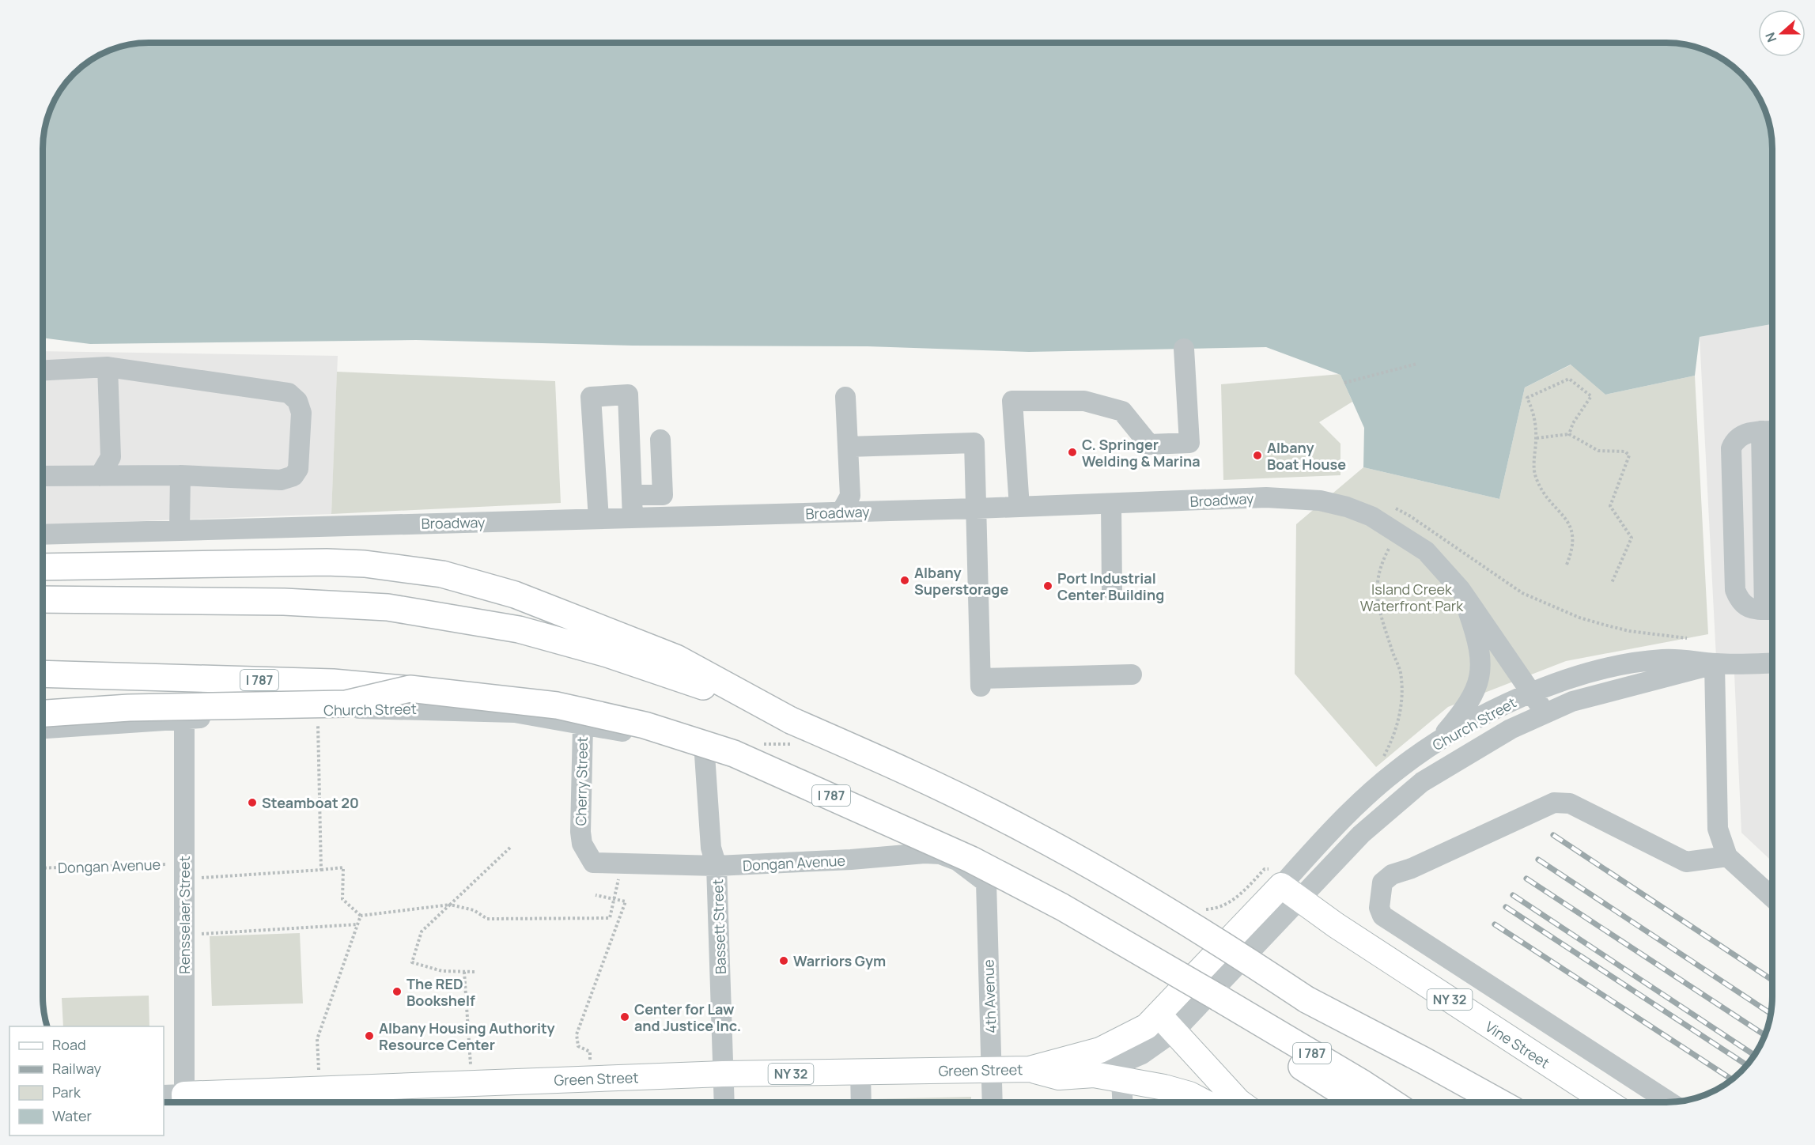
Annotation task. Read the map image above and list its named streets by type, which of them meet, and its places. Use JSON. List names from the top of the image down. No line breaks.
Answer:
{"streets":{"highway":["I 787"],"main road":["NY 32","Vine Street","Green Street"],"street":["Broadway","Church Street","Cherry Street","Dongan Avenue","Rensselaer Street","Bassett Street","4th Avenue"]},"crossings":[["Broadway","Church Street"],["Church Street","Cherry Street"],["Church Street","Rensselaer Street"],["Church Street","Bassett Street"],["Church Street","NY 32"],["Church Street","Vine Street"],["Cherry Street","Dongan Avenue"],["Dongan Avenue","Rensselaer Street"],["Dongan Avenue","Bassett Street"],["Dongan Avenue","4th Avenue"],["Rensselaer Street","Green Street"],["Bassett Street","Green Street"],["4th Avenue","Green Street"],["NY 32","Vine Street"],["NY 32","Green Street"]],"parks":["Island Creek Waterfront Park"],"places":["C. Springer Welding & Marina","Albany Boat House","Albany Superstorage","Port Industrial Center Building","Steamboat 20","Warriors Gym","The RED Bookshelf","Center for Law and Justice Inc.","Albany Housing Authority Resource Center"],"legend":["Road","Railway","Park","Water"],"north":"left"}
